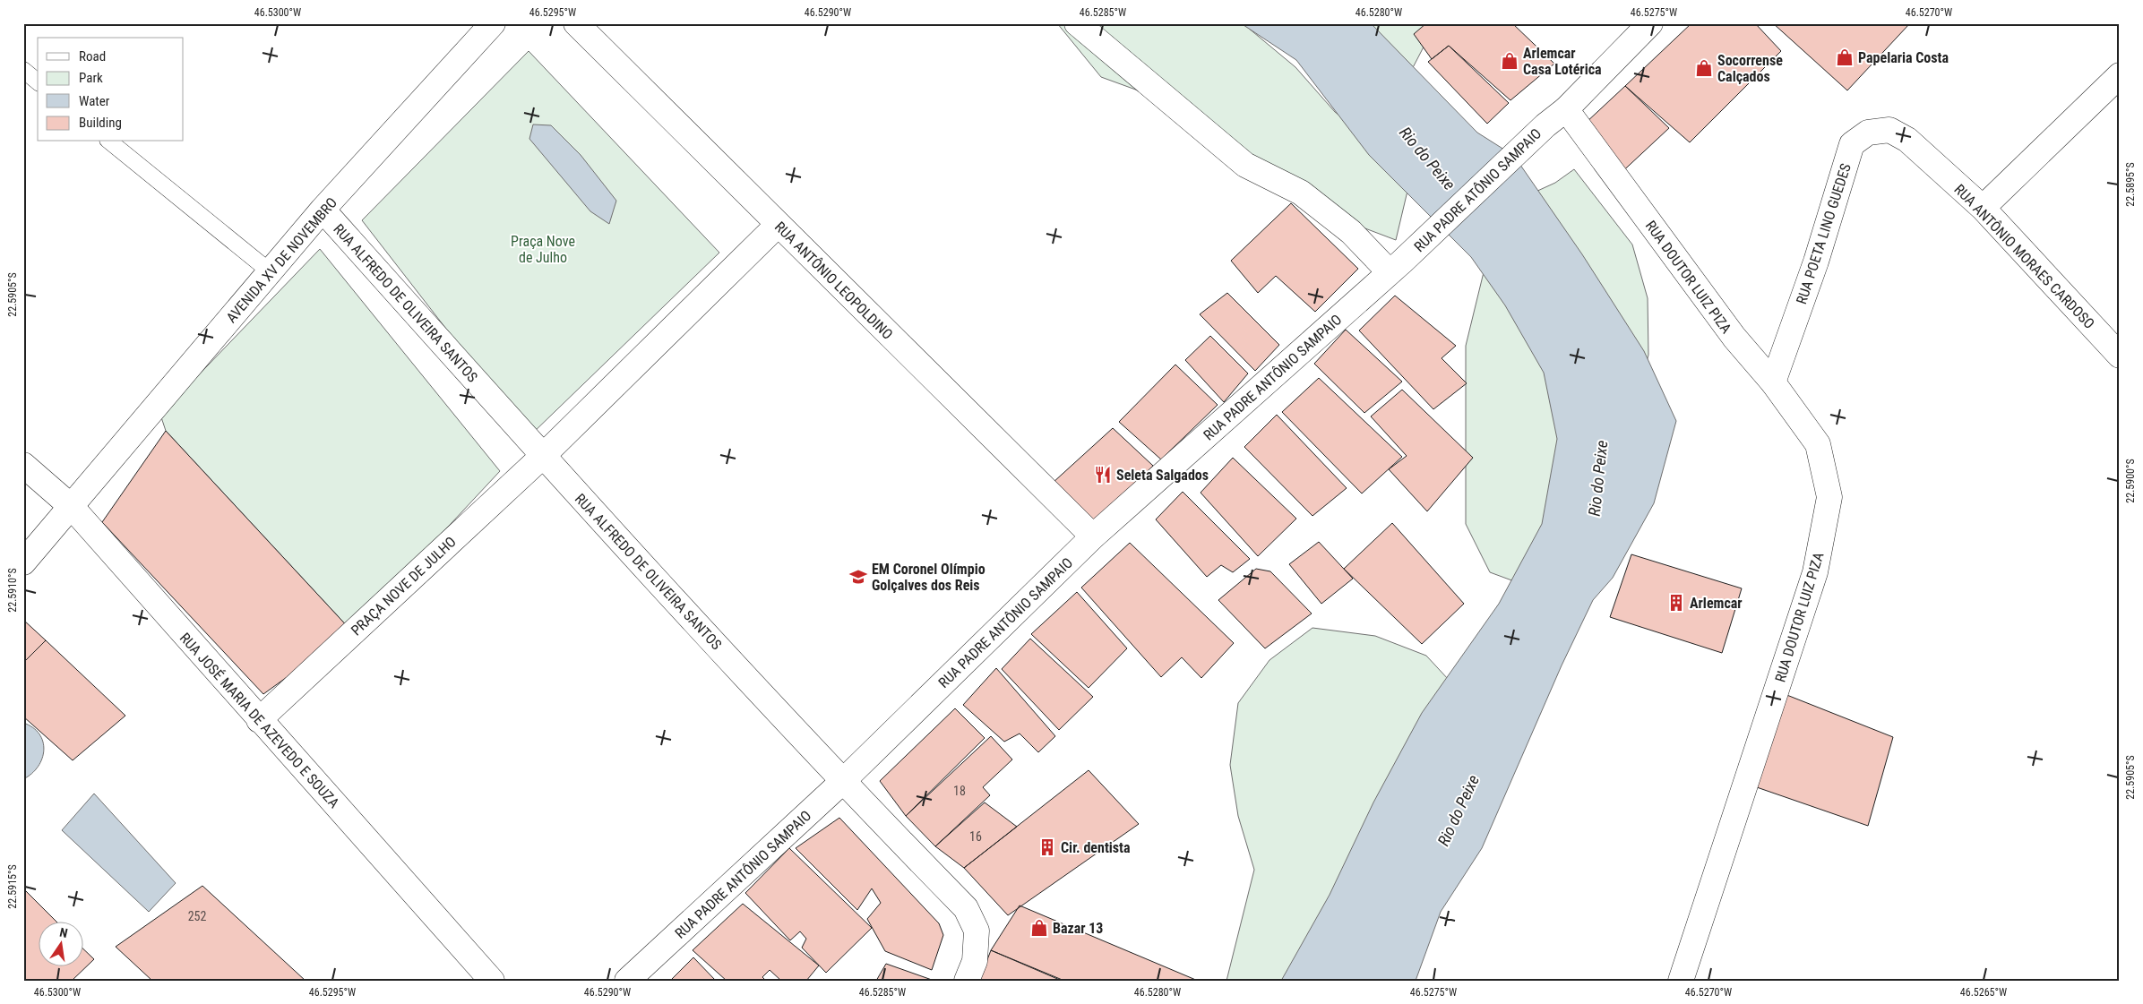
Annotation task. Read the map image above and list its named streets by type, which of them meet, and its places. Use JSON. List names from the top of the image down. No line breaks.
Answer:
{"streets":{"street":["RUA PADRE ATÔNIO SAMPAIO","RUA POETA LINO GUEDES","RUA ANTÔNIO MORAES CARDOSO","AVENIDA XV DE NOVEMBRO","RUA DOUTOR LUIZ PIZA","RUA ANTÔNIO LEOPOLDINO","RUA ALFREDO DE OLIVEIRA SANTOS","RUA PADRE ANTÔNIO SAMPAIO","PRAÇA NOVE DE JULHO","RUA JOSÉ MARIA DE AZEVEDO E SOUZA"]},"crossings":[["RUA PADRE ATÔNIO SAMPAIO","RUA DOUTOR LUIZ PIZA"],["RUA PADRE ATÔNIO SAMPAIO","RUA PADRE ANTÔNIO SAMPAIO"],["RUA POETA LINO GUEDES","RUA ANTÔNIO MORAES CARDOSO"],["RUA POETA LINO GUEDES","RUA DOUTOR LUIZ PIZA"],["AVENIDA XV DE NOVEMBRO","RUA ALFREDO DE OLIVEIRA SANTOS"],["AVENIDA XV DE NOVEMBRO","RUA JOSÉ MARIA DE AZEVEDO E SOUZA"],["RUA ANTÔNIO LEOPOLDINO","RUA PADRE ANTÔNIO SAMPAIO"],["RUA ANTÔNIO LEOPOLDINO","PRAÇA NOVE DE JULHO"],["RUA ALFREDO DE OLIVEIRA SANTOS","RUA PADRE ANTÔNIO SAMPAIO"],["RUA ALFREDO DE OLIVEIRA SANTOS","PRAÇA NOVE DE JULHO"],["PRAÇA NOVE DE JULHO","RUA JOSÉ MARIA DE AZEVEDO E SOUZA"]],"water":["Rio do Peixe"],"parks":["Praça Nove de Julho"],"places":{"shop":["Papelaria Costa","Arlemcar Casa Lotérica","Socorrense Calçados","Bazar 13"],"restaurant":["Seleta Salgados"],"school or university":["EM Coronel Olímpio Golçalves dos Reis"],"building":["Arlemcar","Cir. dentista"]},"house_numbers":["18","16","252"],"legend":["Road","Park","Water","Building"],"north":"top","coordinates":["46.5300°W","46.5295°W","46.5290°W","46.5285°W","46.5280°W","46.5275°W","46.5270°W","22.5895°S","22.5905°S","22.5900°S","22.5910°S","22.5915°S","46.5265°W"]}
